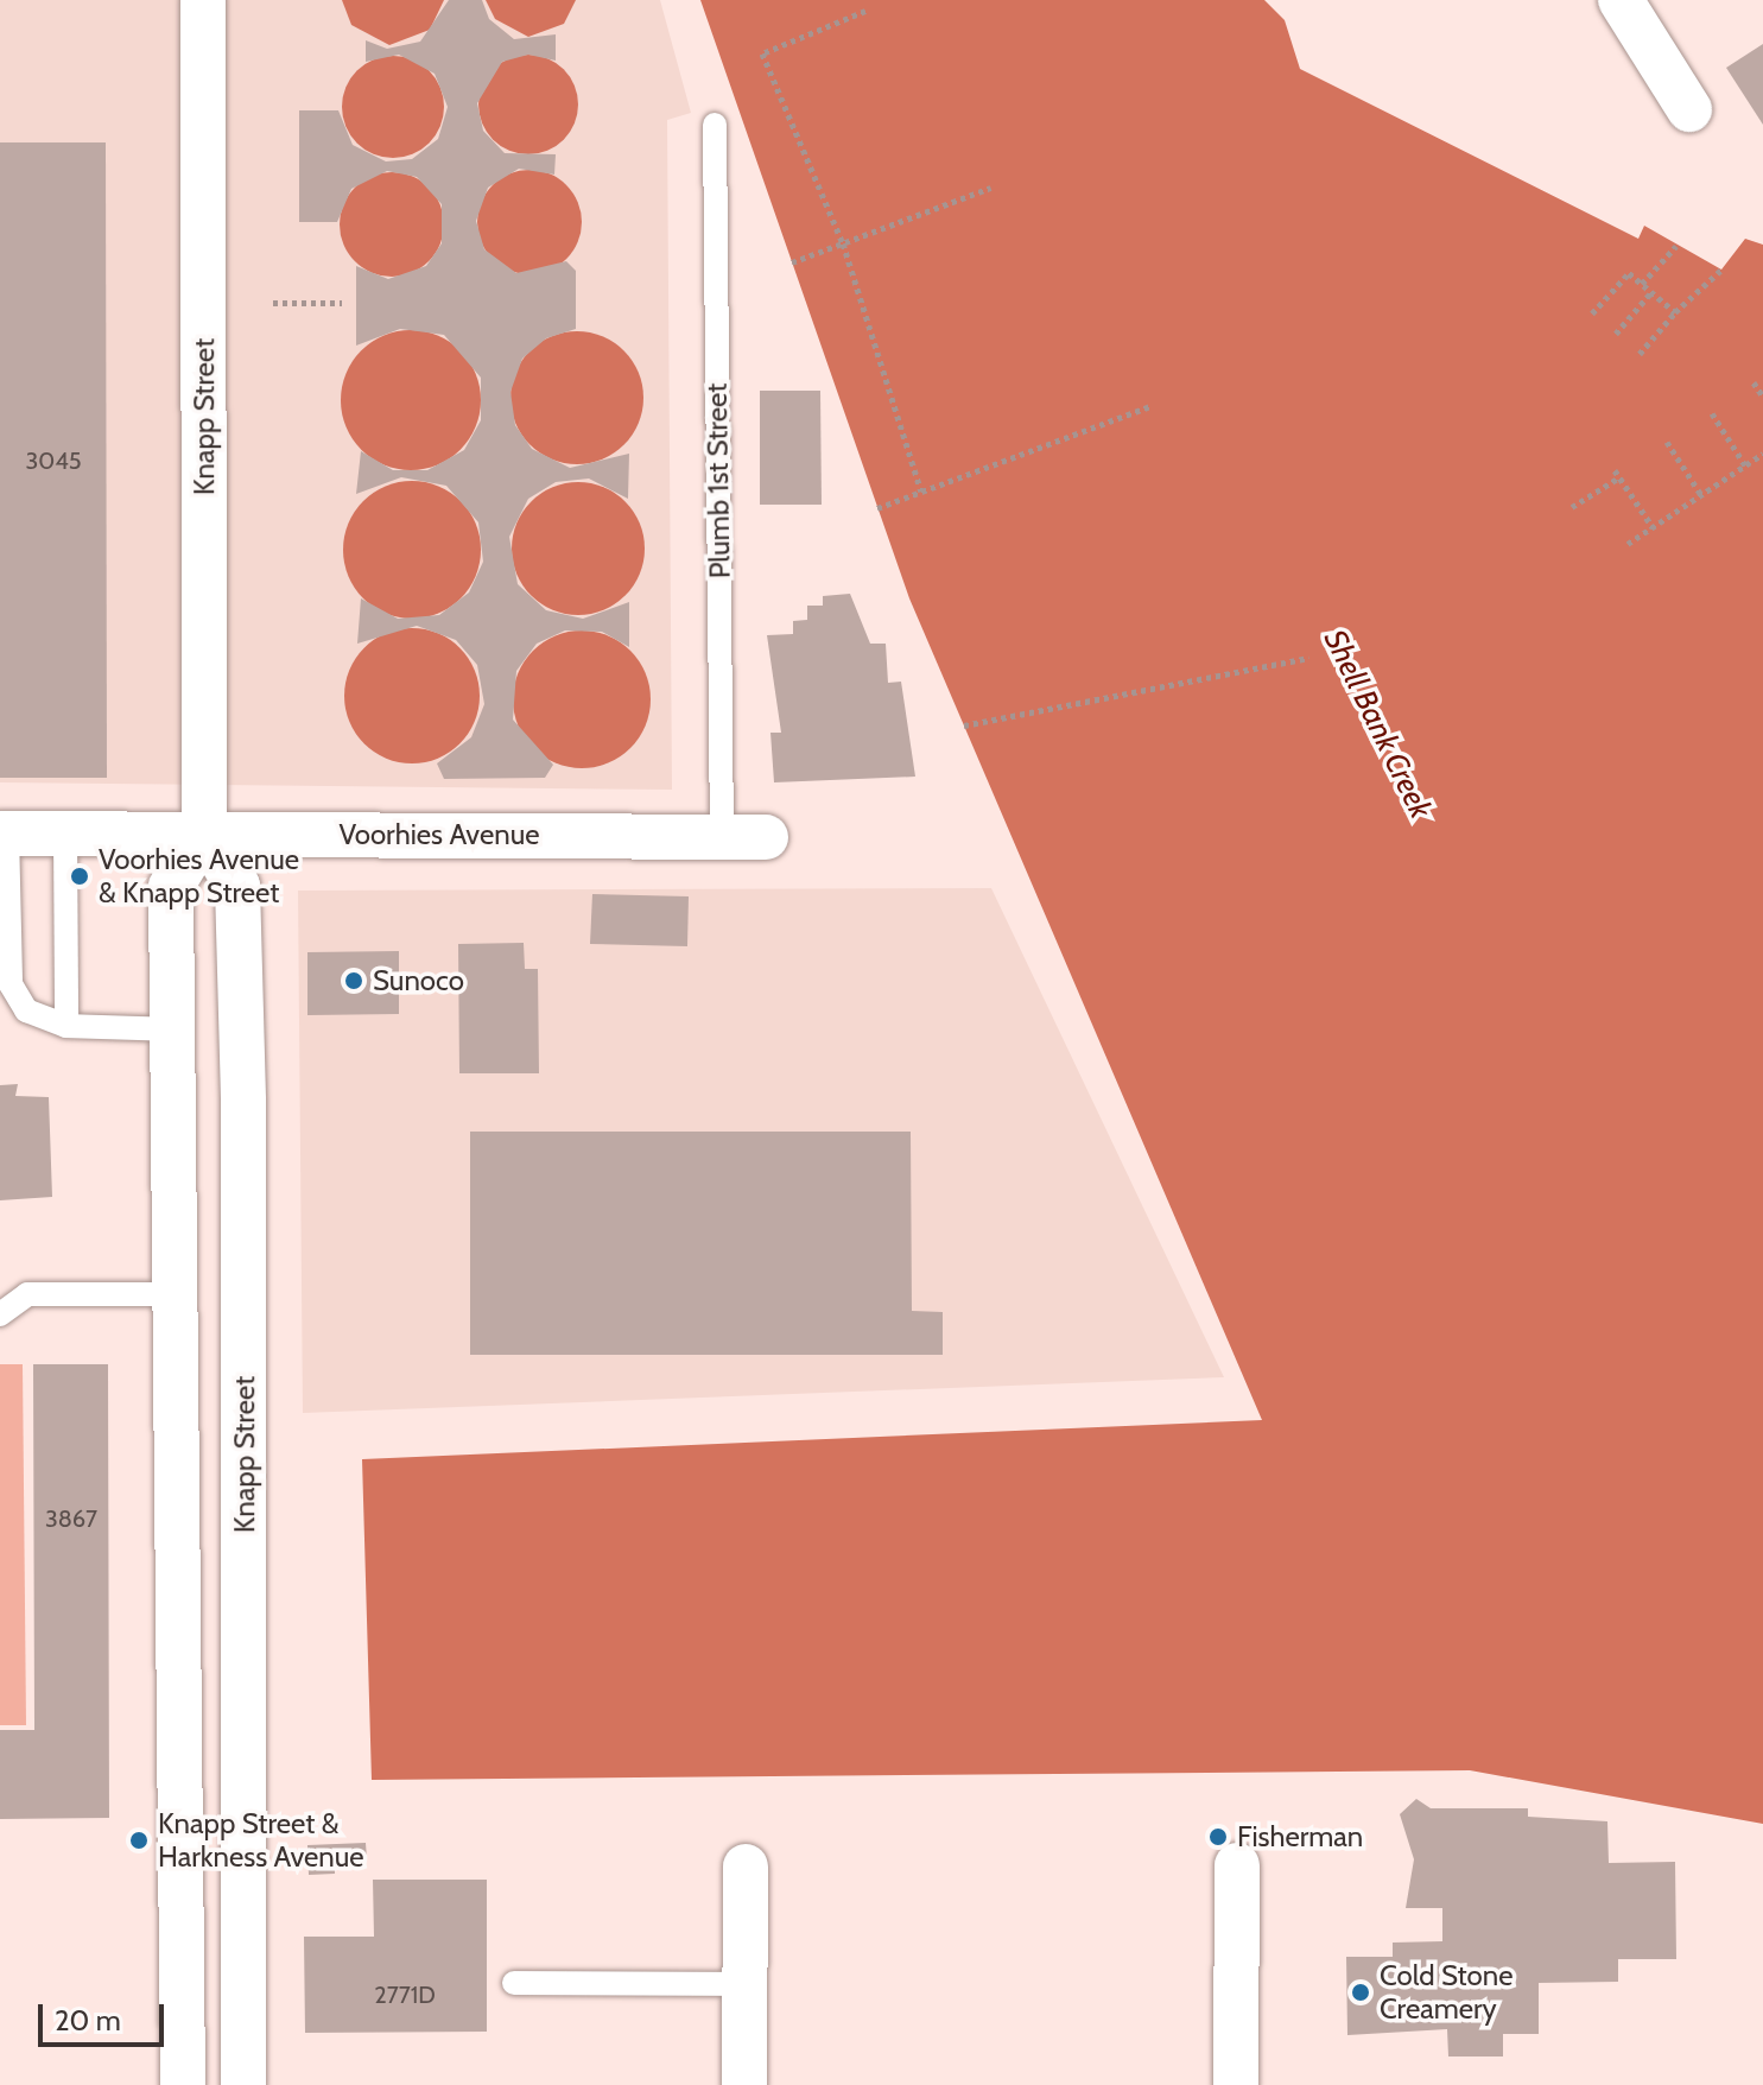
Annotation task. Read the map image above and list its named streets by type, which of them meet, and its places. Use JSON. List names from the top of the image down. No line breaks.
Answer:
{"streets":{"street":["Knapp Street","Voorhies Avenue"],"lane":["Plumb 1st Street"]},"crossings":[["Knapp Street","Voorhies Avenue"],["Plumb 1st Street","Voorhies Avenue"]],"water":["Shell Bank Creek"],"places":["Voorhies Avenue & Knapp Street","Sunoco","Fisherman","Knapp Street & Harkness Avenue","Cold Stone Creamery"],"house_numbers":["3045","3867","2771D"],"scale_bar":"20 m"}
